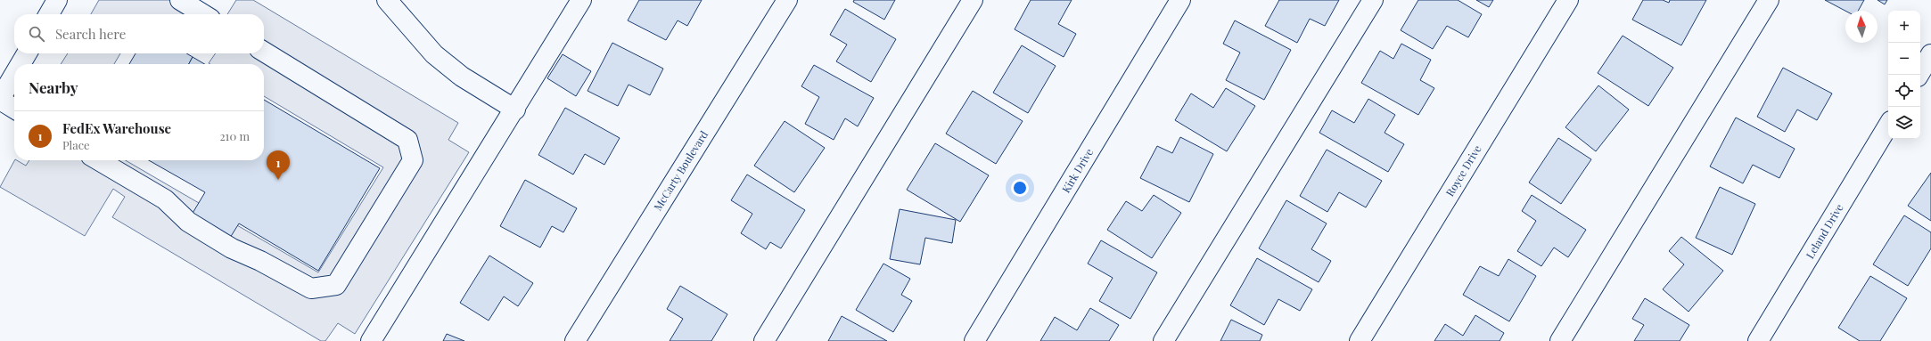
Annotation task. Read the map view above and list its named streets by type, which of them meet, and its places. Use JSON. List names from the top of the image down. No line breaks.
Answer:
{"streets":{"street":["McCarty Boulevard","Kirk Drive","Royce Drive","Leland Drive"]},"north":"top","page":{"map_buttons":["+","−"],"search":"Search here","heading":"Nearby","list":[{"mark":"1","name":"FedEx Warehouse","note":"Place","value":"210 m"}],"pins":"1"}}
